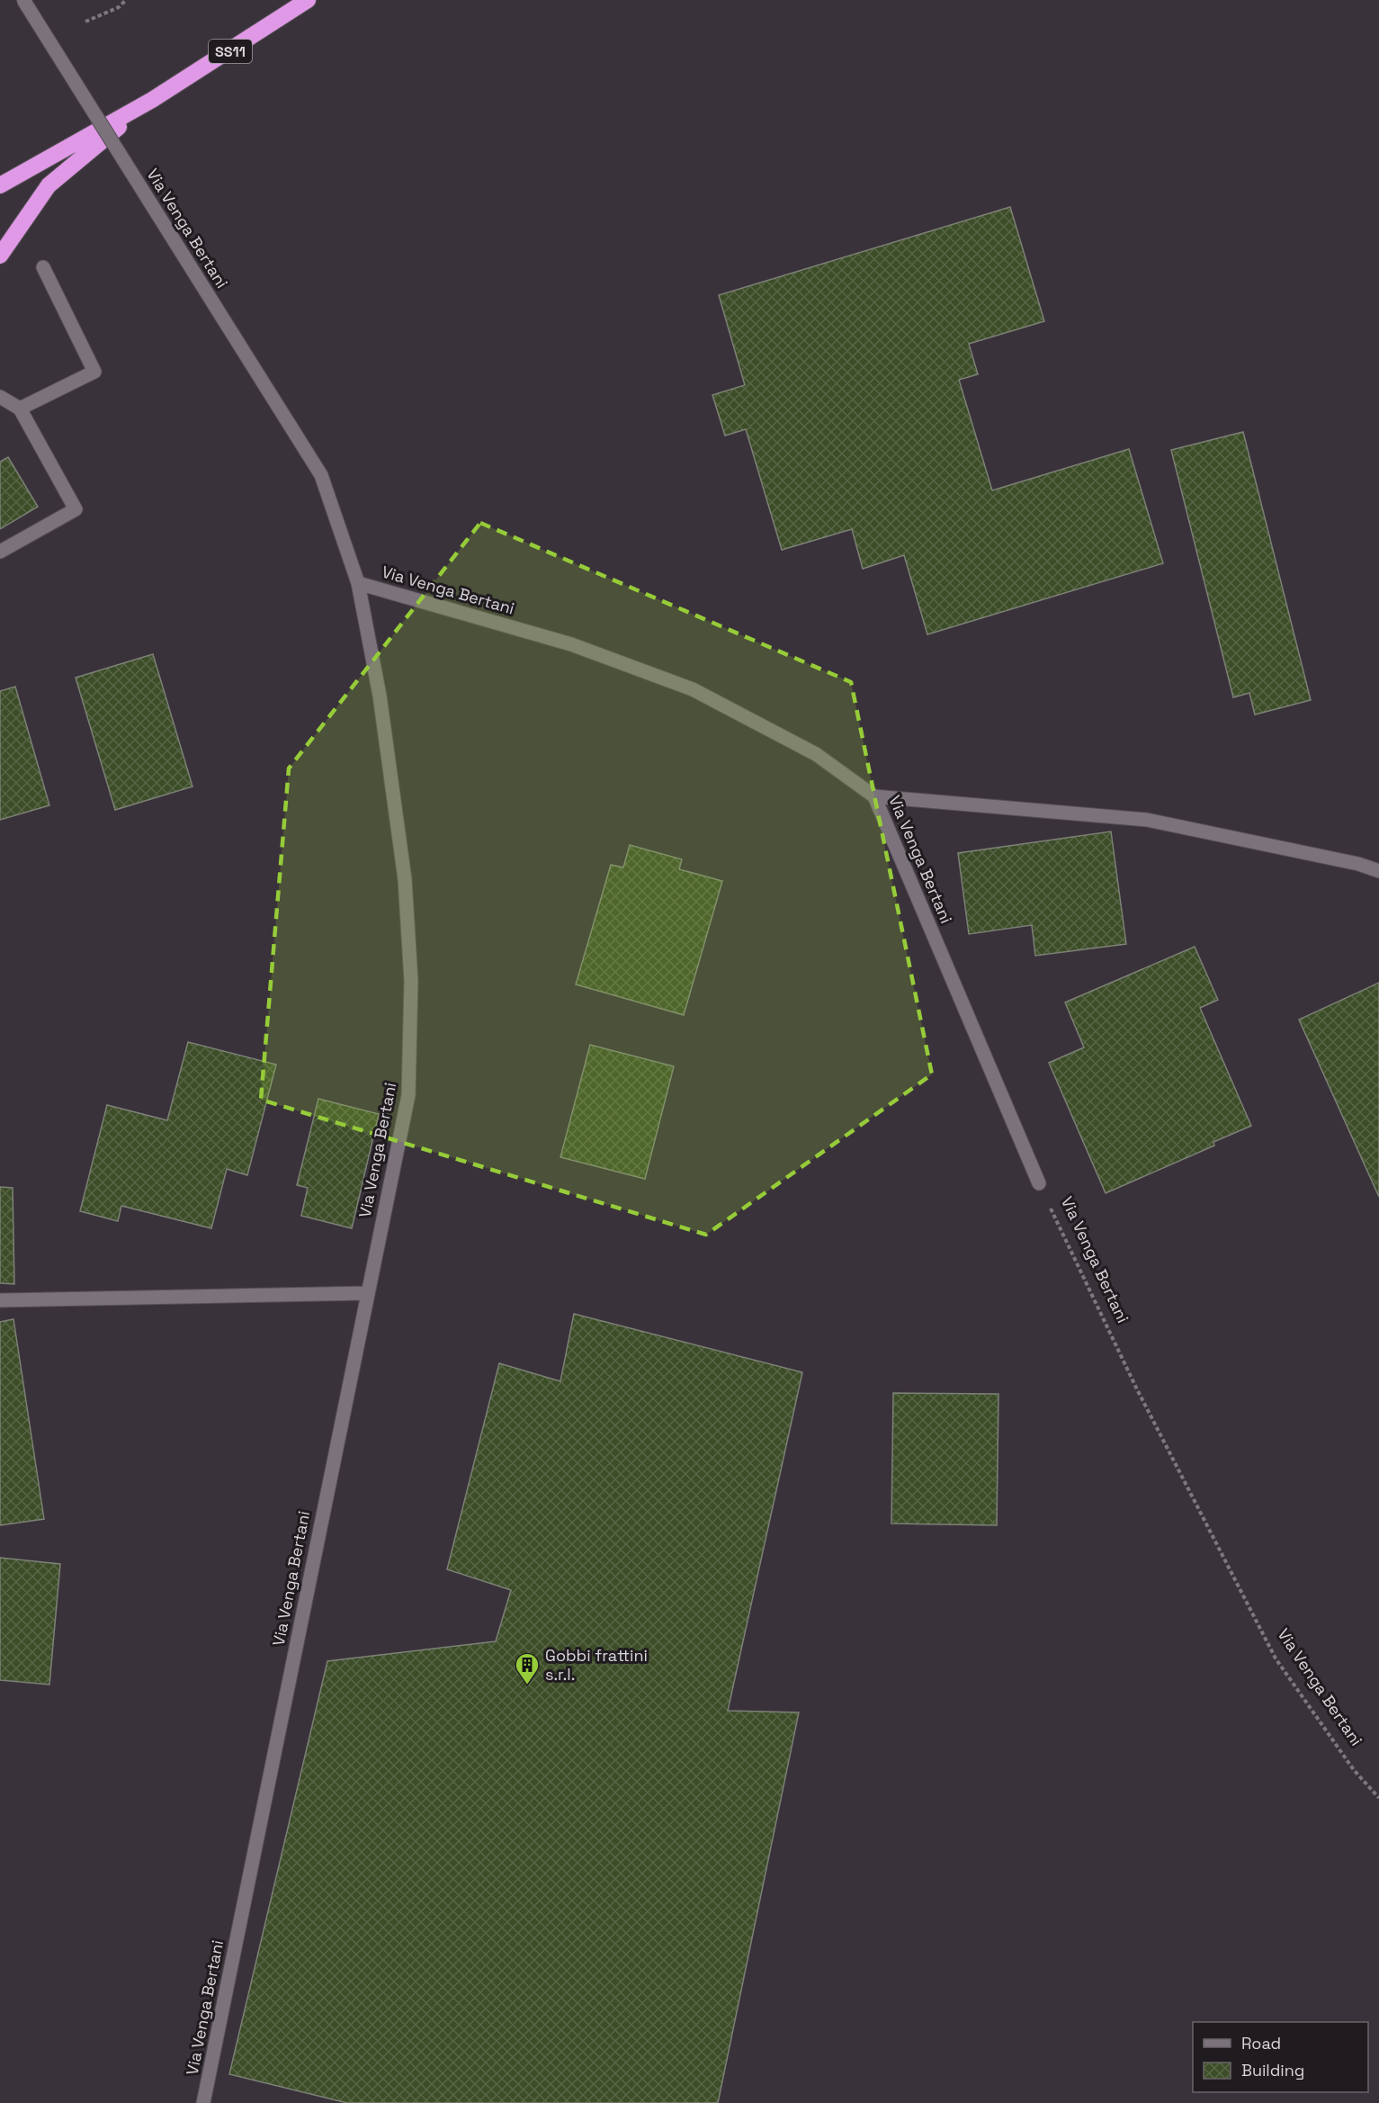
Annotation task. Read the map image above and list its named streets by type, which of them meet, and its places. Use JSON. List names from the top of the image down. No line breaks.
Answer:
{"streets":{"highway":["SS11"],"street":["Via Venga Bertani"]},"places":{"building":["Gobbi frattini s.r.l."]},"legend":["Road","Building"]}
